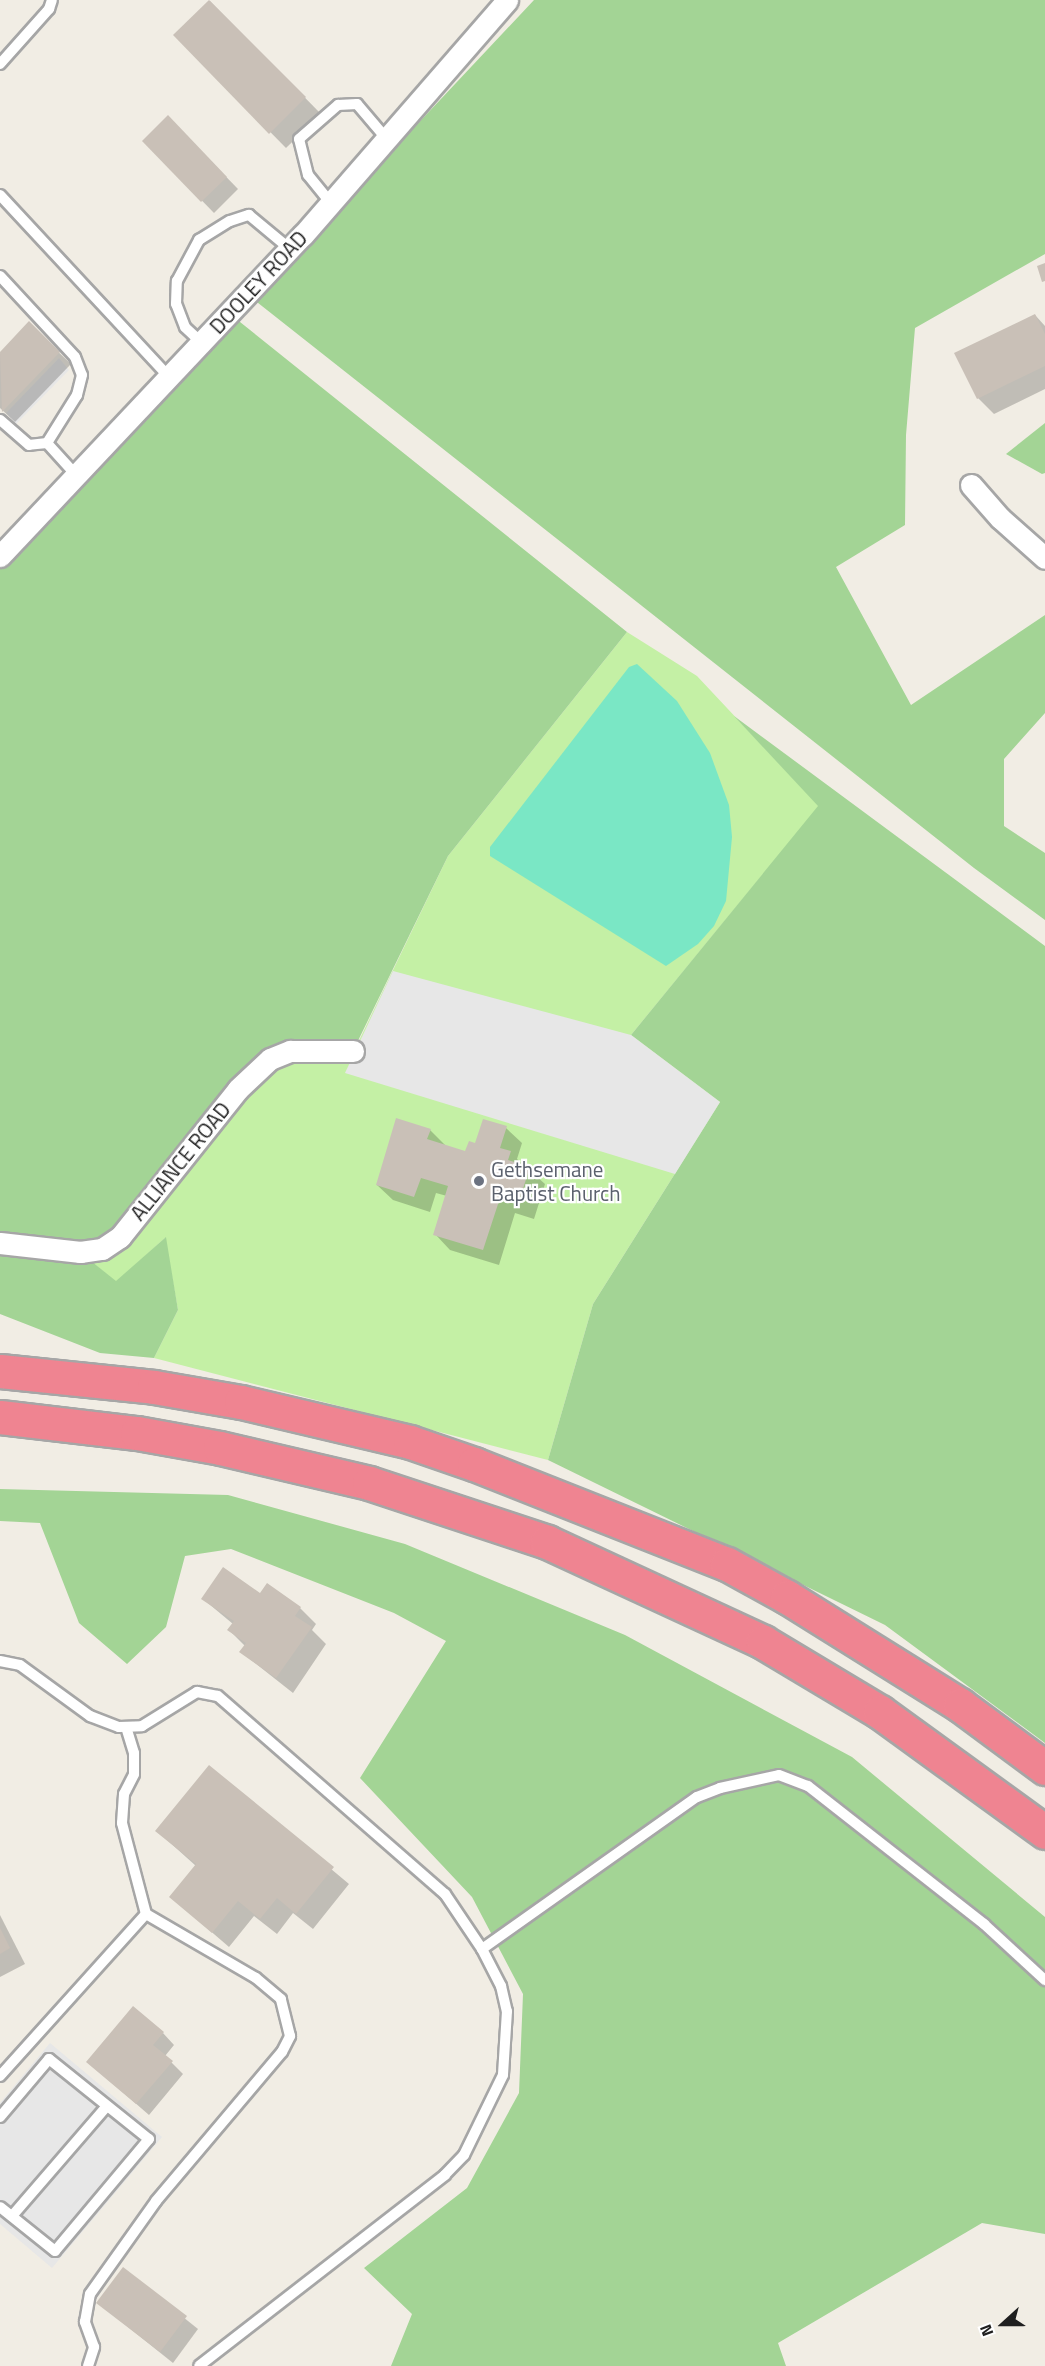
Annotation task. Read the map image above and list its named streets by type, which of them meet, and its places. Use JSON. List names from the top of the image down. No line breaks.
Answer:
{"streets":{"street":["DOOLEY ROAD","ALLIANCE ROAD"]},"places":["Gethsemane Baptist Church"],"north":"left"}
